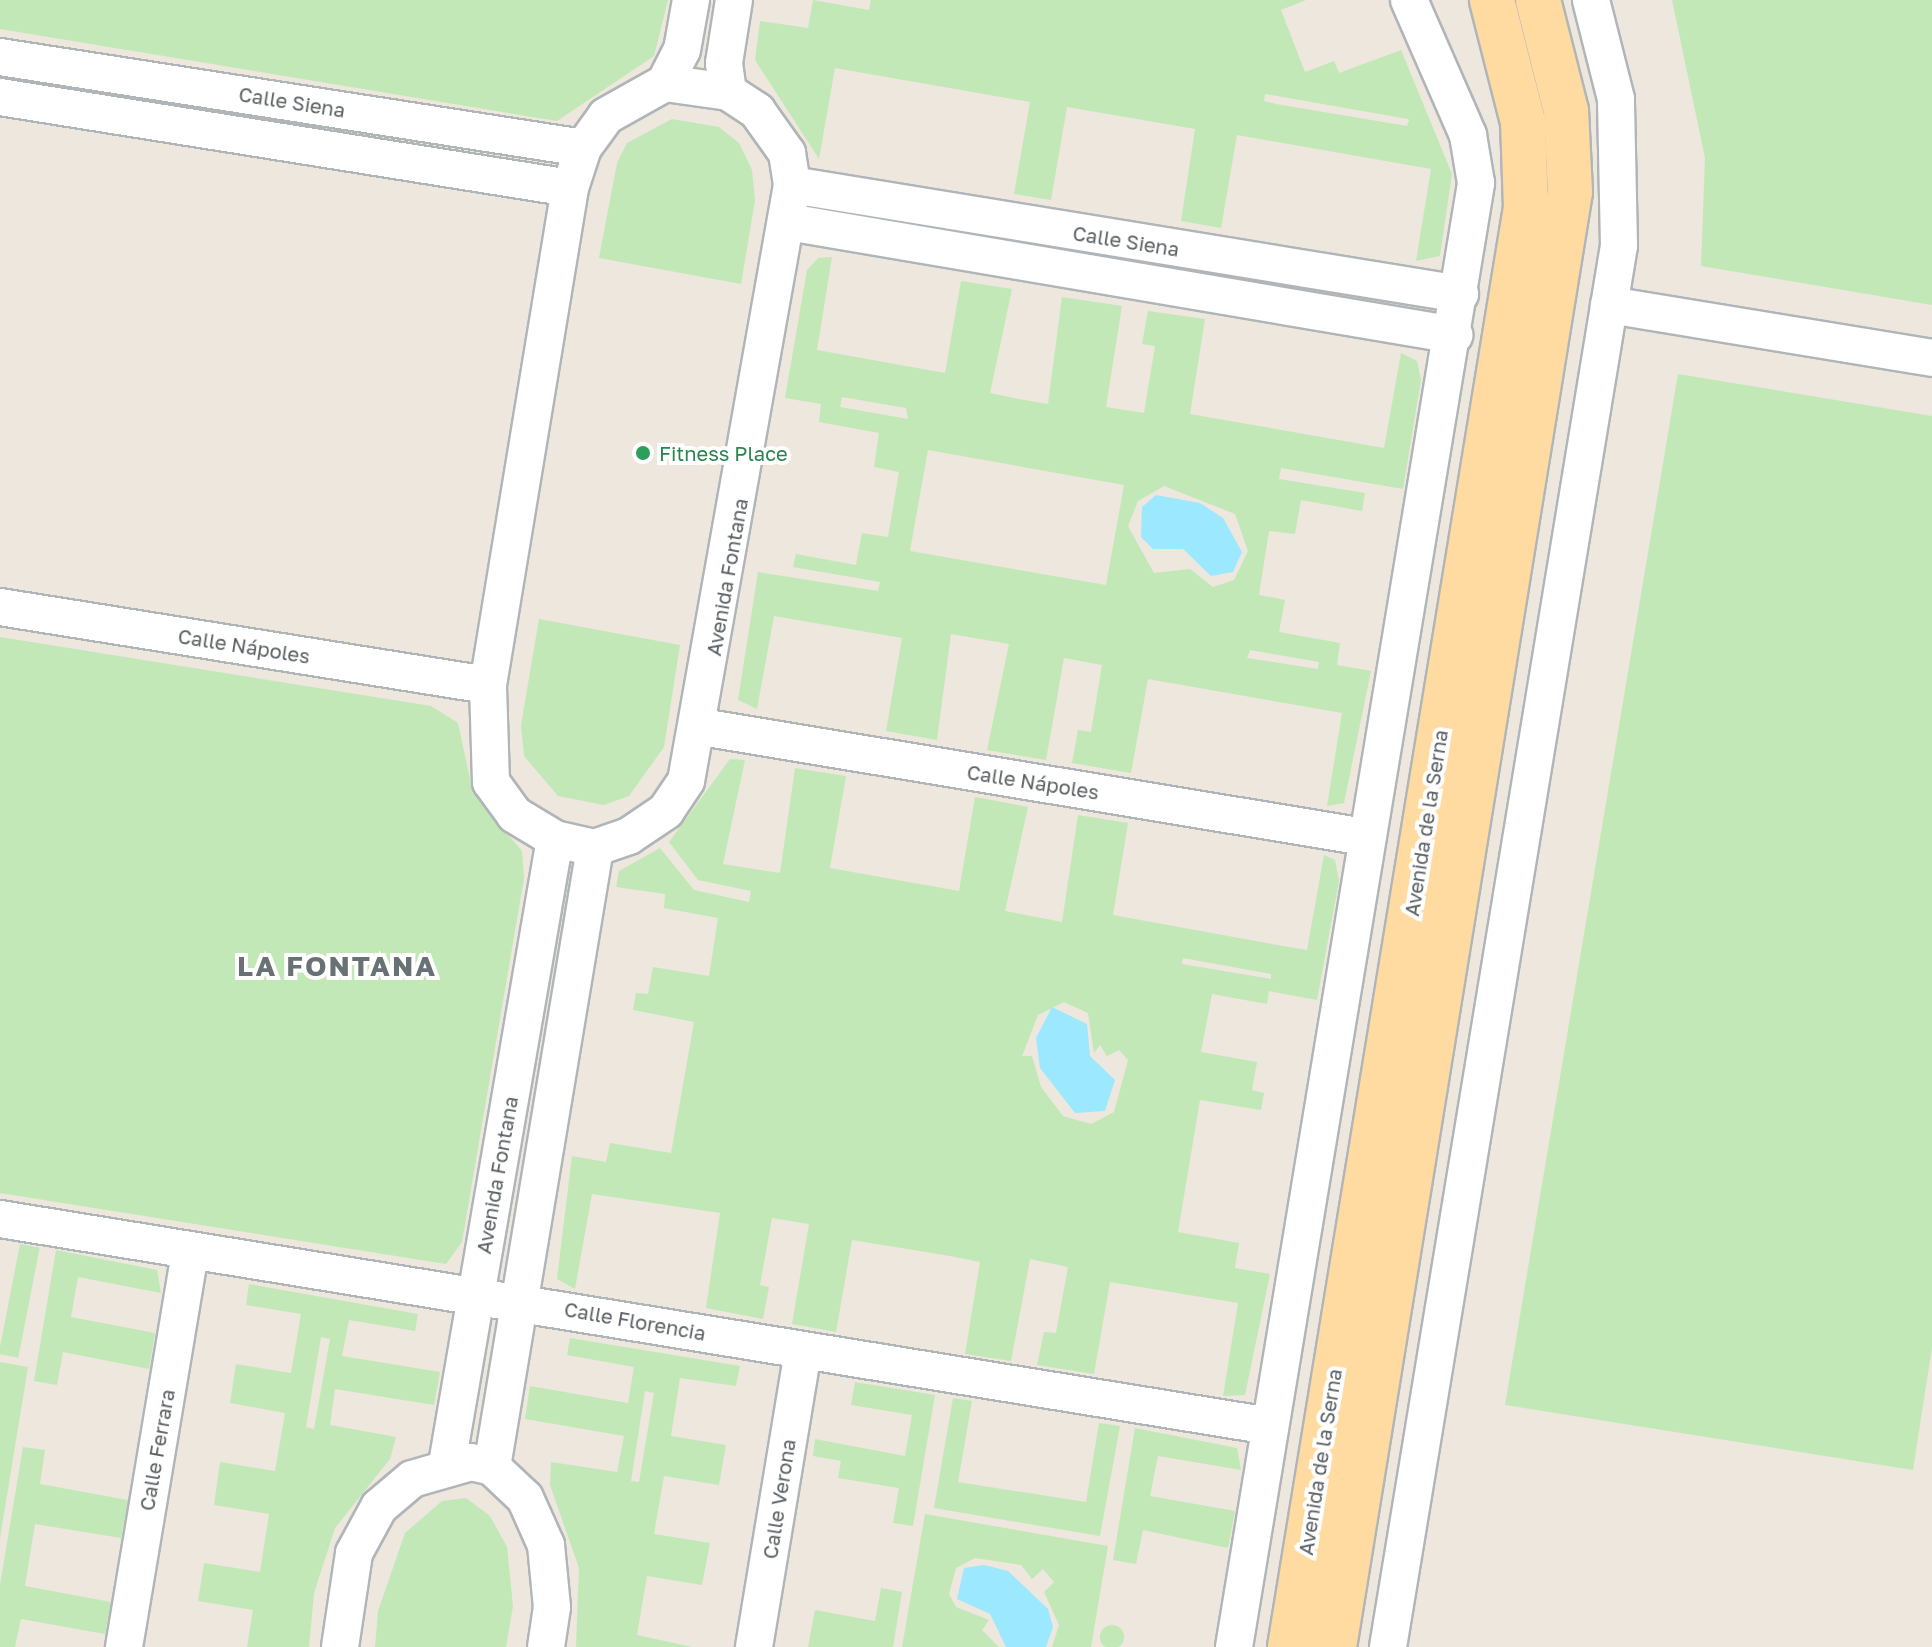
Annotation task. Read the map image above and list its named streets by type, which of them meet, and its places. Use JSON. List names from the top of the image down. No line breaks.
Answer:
{"streets":{"main road":["Avenida de la Serna"],"street":["Calle Siena","Avenida Fontana","Calle Nápoles","Calle Florencia","Calle Ferrara","Calle Verona"]},"crossings":[["Calle Siena","Avenida Fontana"],["Avenida Fontana","Calle Nápoles"],["Avenida Fontana","Calle Florencia"],["Calle Florencia","Calle Ferrara"],["Calle Florencia","Calle Verona"]],"districts":["LA FONTANA"],"places":["Fitness Place"]}
